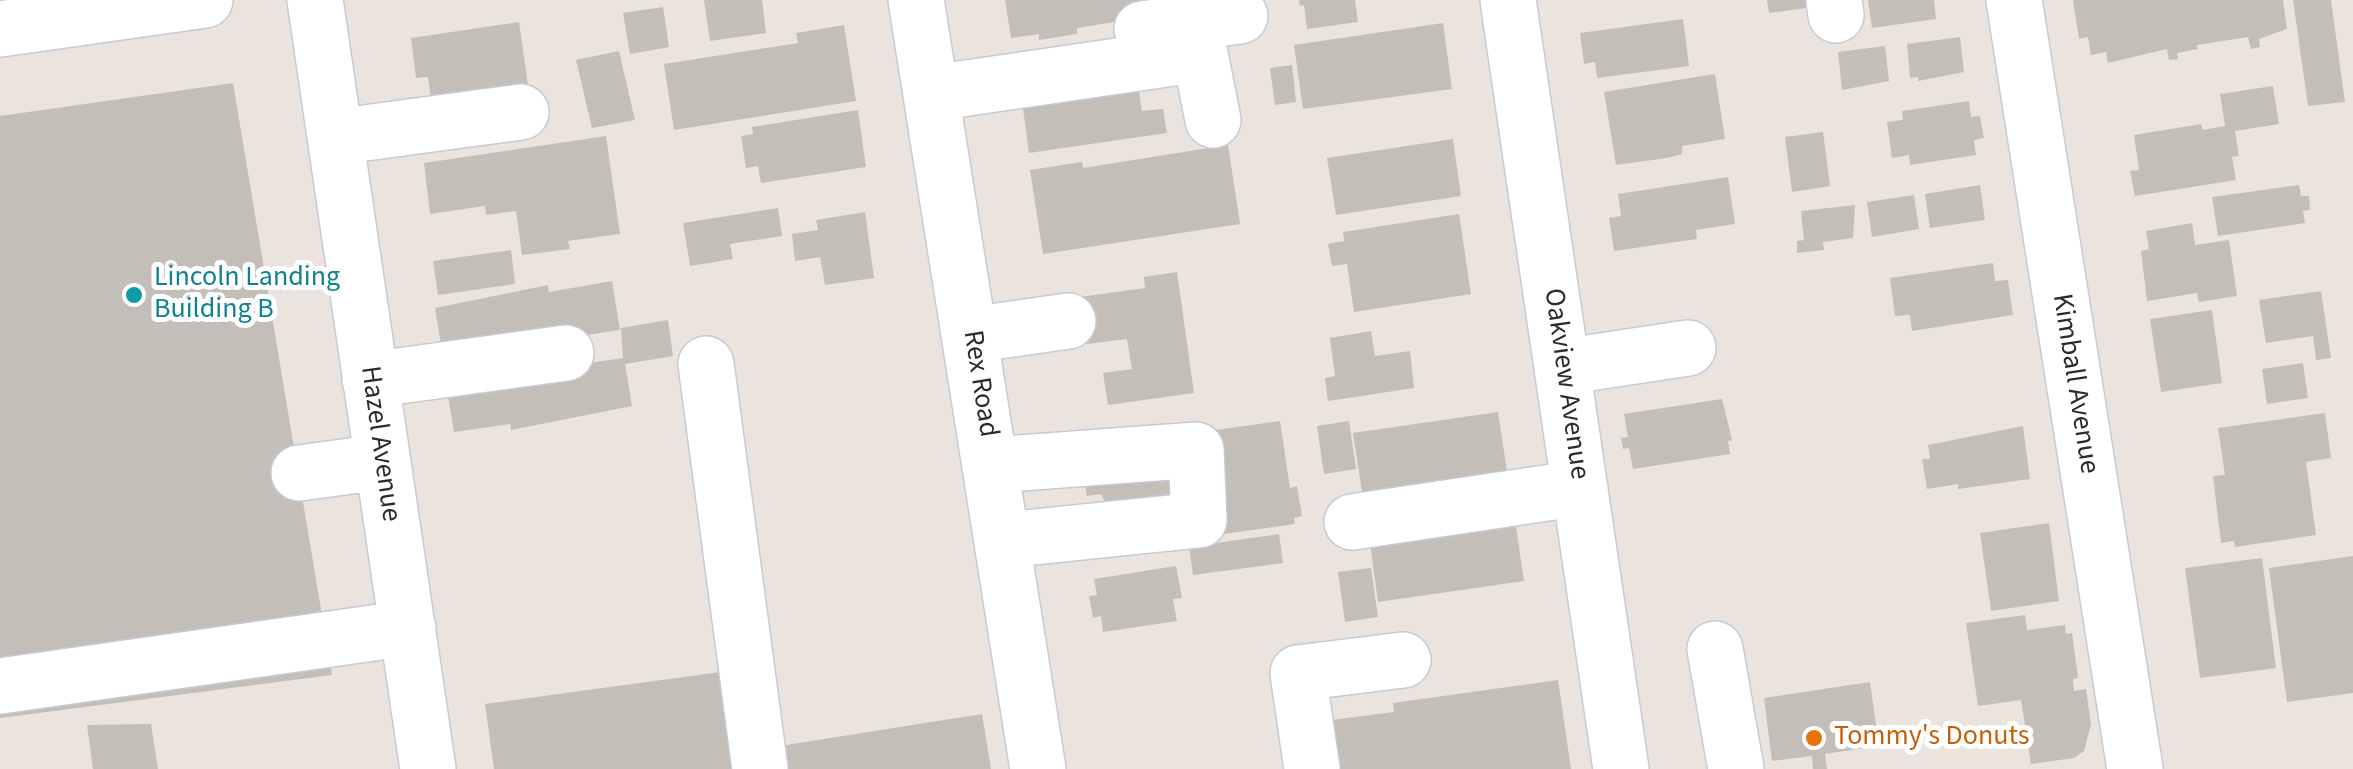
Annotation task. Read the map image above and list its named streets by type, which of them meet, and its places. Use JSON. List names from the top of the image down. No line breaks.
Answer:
{"streets":{"street":["Rex Road","Oakview Avenue","Kimball Avenue","Hazel Avenue"]},"places":["Lincoln Landing Building B","Tommy's Donuts"]}
